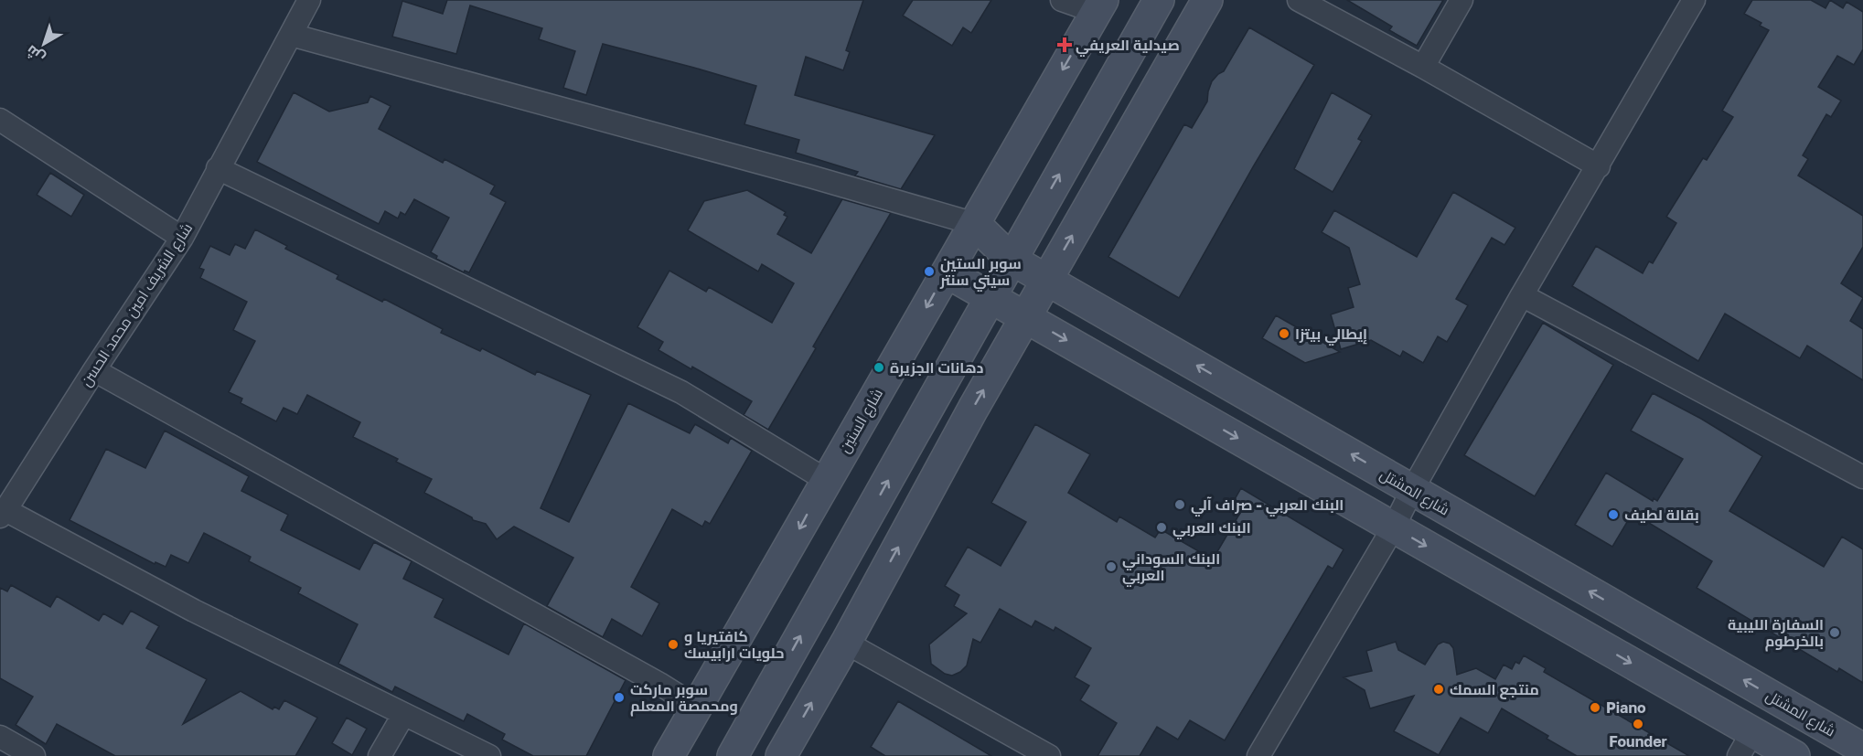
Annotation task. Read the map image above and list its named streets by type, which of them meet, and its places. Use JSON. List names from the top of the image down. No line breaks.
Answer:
{"streets":{"main road":["شارع الستين","شارع المشتل"],"street":["شارع الشريف امين محمد الحسن"]},"crossings":[["شارع الستين","شارع المشتل"]],"places":{"health":["صيدلية العريفي"],"other":["سوبر الستين سيتي سنتر","إيطالي بيتزا","دهانات الجزيرة","البنك العربي - صراف آلي","بقالة لطيف","البنك العربي","البنك السوداني العربي","السفارة الليبية بالخرطوم","كافتيريا و حلويات ارابيسك","منتجع السمك","سوبر ماركت ومحمصة المعلم","Piano","Founder"]},"north":"bottom left"}
